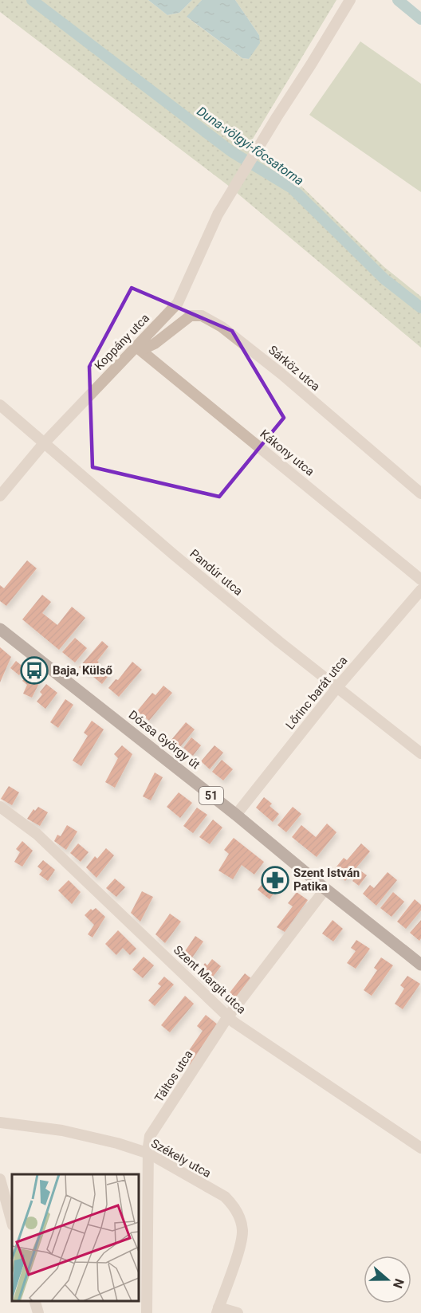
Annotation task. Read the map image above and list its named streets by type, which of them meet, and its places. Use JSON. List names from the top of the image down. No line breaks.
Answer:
{"streets":{"main road":["Dózsa György út","51"],"street":["Koppány utca","Sárköz utca","Kákony utca","Pandúr utca","Lőrinc barát utca","Szent Margit utca","Táltos utca","Székely utca"]},"crossings":[["Koppány utca","Sárköz utca"],["Koppány utca","Kákony utca"],["Koppány utca","Pandúr utca"],["Sárköz utca","Kákony utca"],["Pandúr utca","Lőrinc barát utca"],["Lőrinc barát utca","Dózsa György út"],["Dózsa György út","Táltos utca"],["Szent Margit utca","Táltos utca"],["Táltos utca","Székely utca"]],"water":["Duna-völgyi-főcsatorna"],"places":{"bus stop":["Baja, Külső"],"pharmacy":["Szent István Patika"]},"north":"right"}
